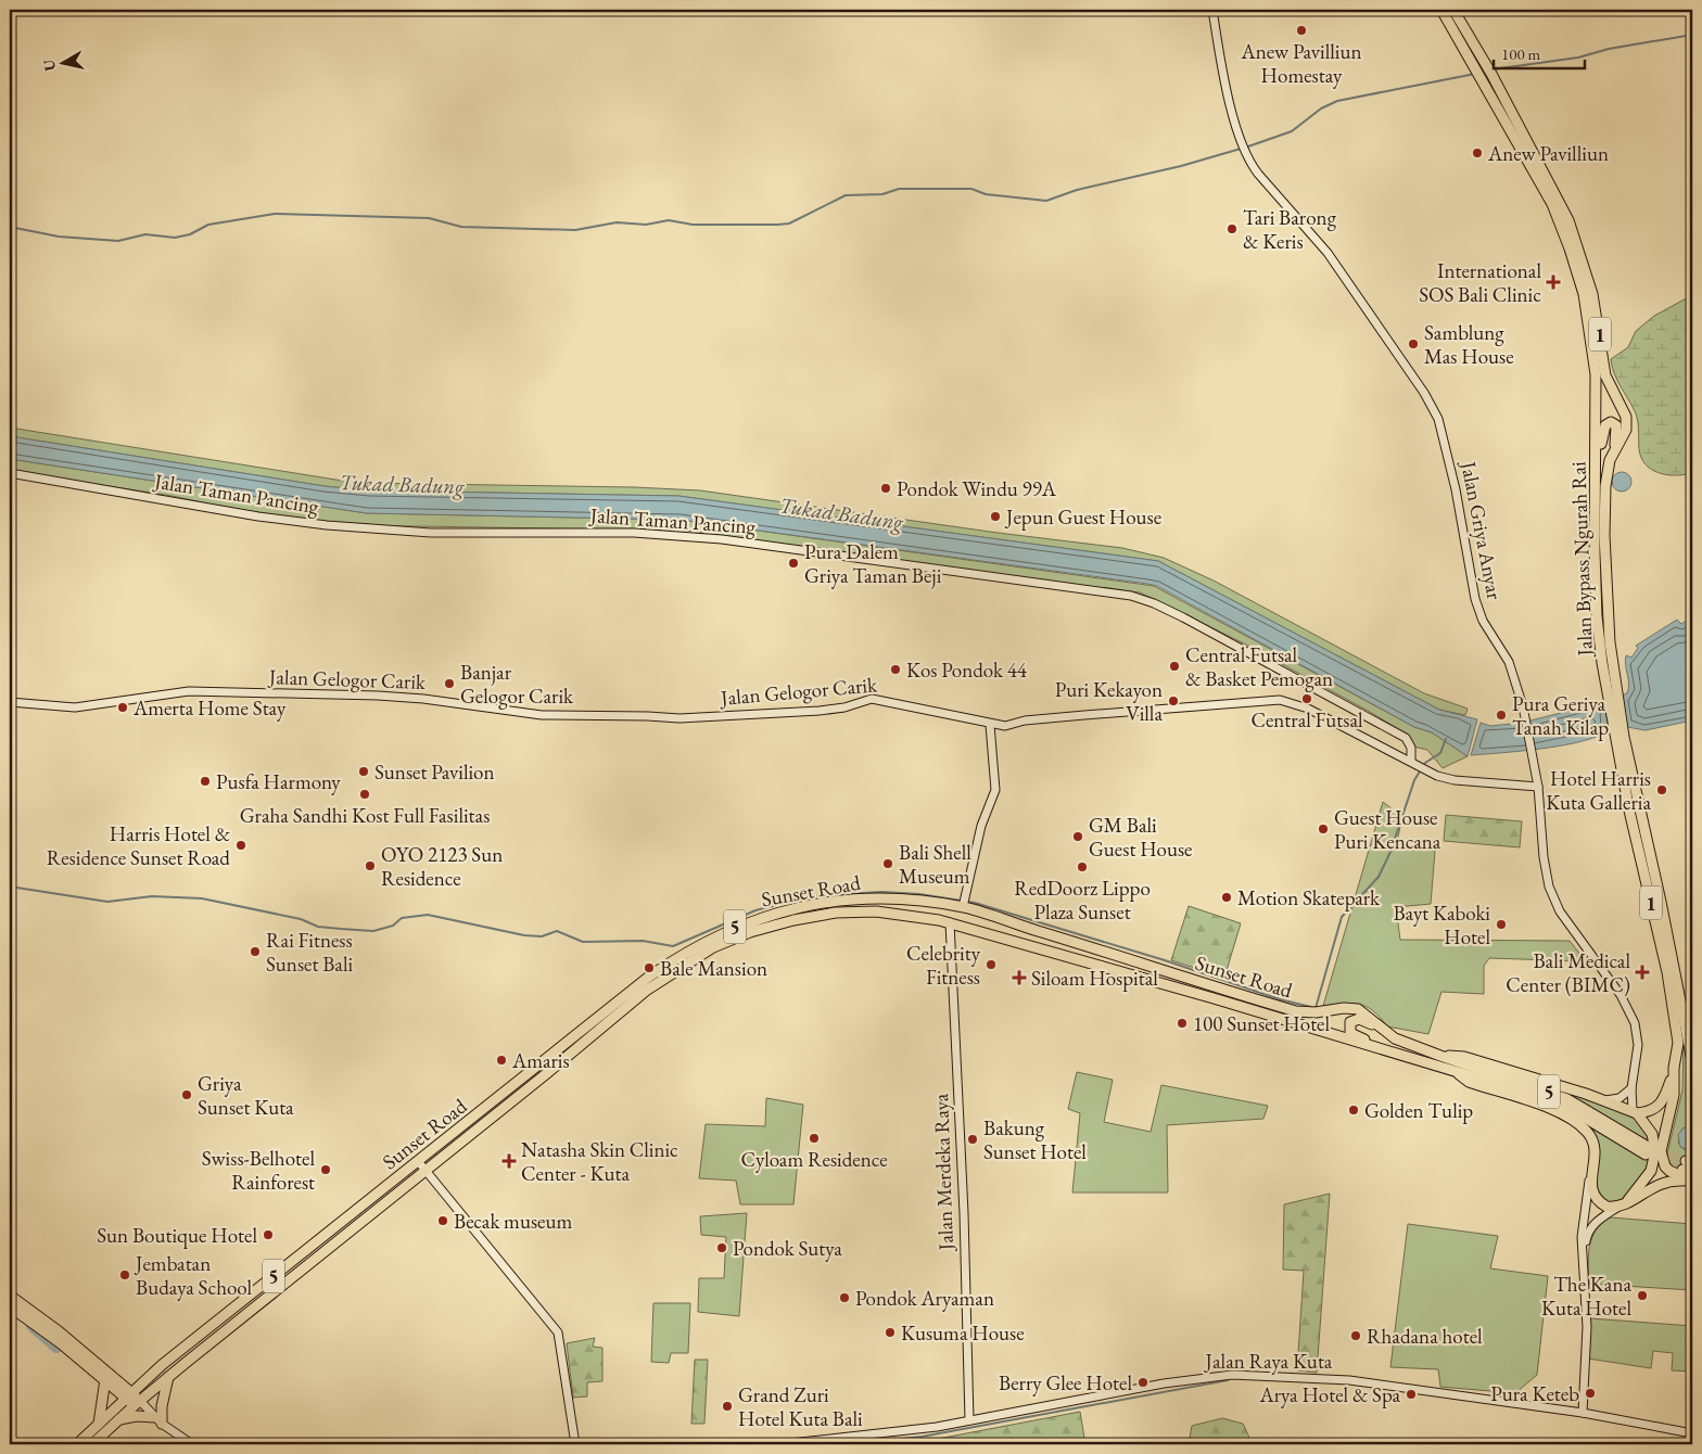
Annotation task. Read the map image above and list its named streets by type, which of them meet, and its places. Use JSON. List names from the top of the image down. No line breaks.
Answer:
{"streets":{"highway":["1","Jalan Bypass Ngurah Rai","Sunset Road","5"],"street":["Jalan Taman Pancing","Jalan Griya Anyar","Jalan Gelogor Carik","Jalan Merdeka Raya","Jalan Raya Kuta"]},"crossings":[["Jalan Taman Pancing","Jalan Gelogor Carik"],["Jalan Griya Anyar","Jalan Gelogor Carik"],["Sunset Road","Jalan Merdeka Raya"],["Jalan Merdeka Raya","Jalan Raya Kuta"]],"water":["Tukad Badung"],"places":{"other":["Anew Pavilliun Homestay","Anew Pavilliun","Tari Barong & Keris","Samblung Mas House","Pondok Windu 99A","Jepun Guest House","Pura Dalem Griya Taman Beji","Central Futsal & Basket Pemogan","Kos Pondok 44","Banjar Gelogor Carik","Central Futsal","Puri Kekayon Villa","Amerta Home Stay","Pura Geriya Tanah Kilap","Sunset Pavilion","Pusfa Harmony","Hotel Harris Kuta Galleria","Graha Sandhi Kost Full Fasilitas","Guest House Puri Kencana","GM Bali Guest House","Harris Hotel & Residence Sunset Road","Bali Shell Museum","OYO 2123 Sun Residence","RedDoorz Lippo Plaza Sunset","Motion Skatepark","Bayt Kaboki Hotel","Rai Fitness Sunset Bali","Celebrity Fitness","Bale Mansion","100 Sunset Hotel","Amaris","Griya Sunset Kuta","Golden Tulip","Cyloam Residence","Bakung Sunset Hotel","Swiss-Belhotel Rainforest","Becak museum","Sun Boutique Hotel","Pondok Sutya","Jembatan Budaya School","The Kana Kuta Hotel","Pondok Aryaman","Kusuma House","Rhadana hotel","Berry Glee Hotel","Pura Keteb","Arya Hotel & Spa","Grand Zuri Hotel Kuta Bali"],"health":["International SOS Bali Clinic","Bali Medical Center (BIMC)","Siloam Hospital","Natasha Skin Clinic Center - Kuta"]},"scale_bar":"100 m","north":"left"}
